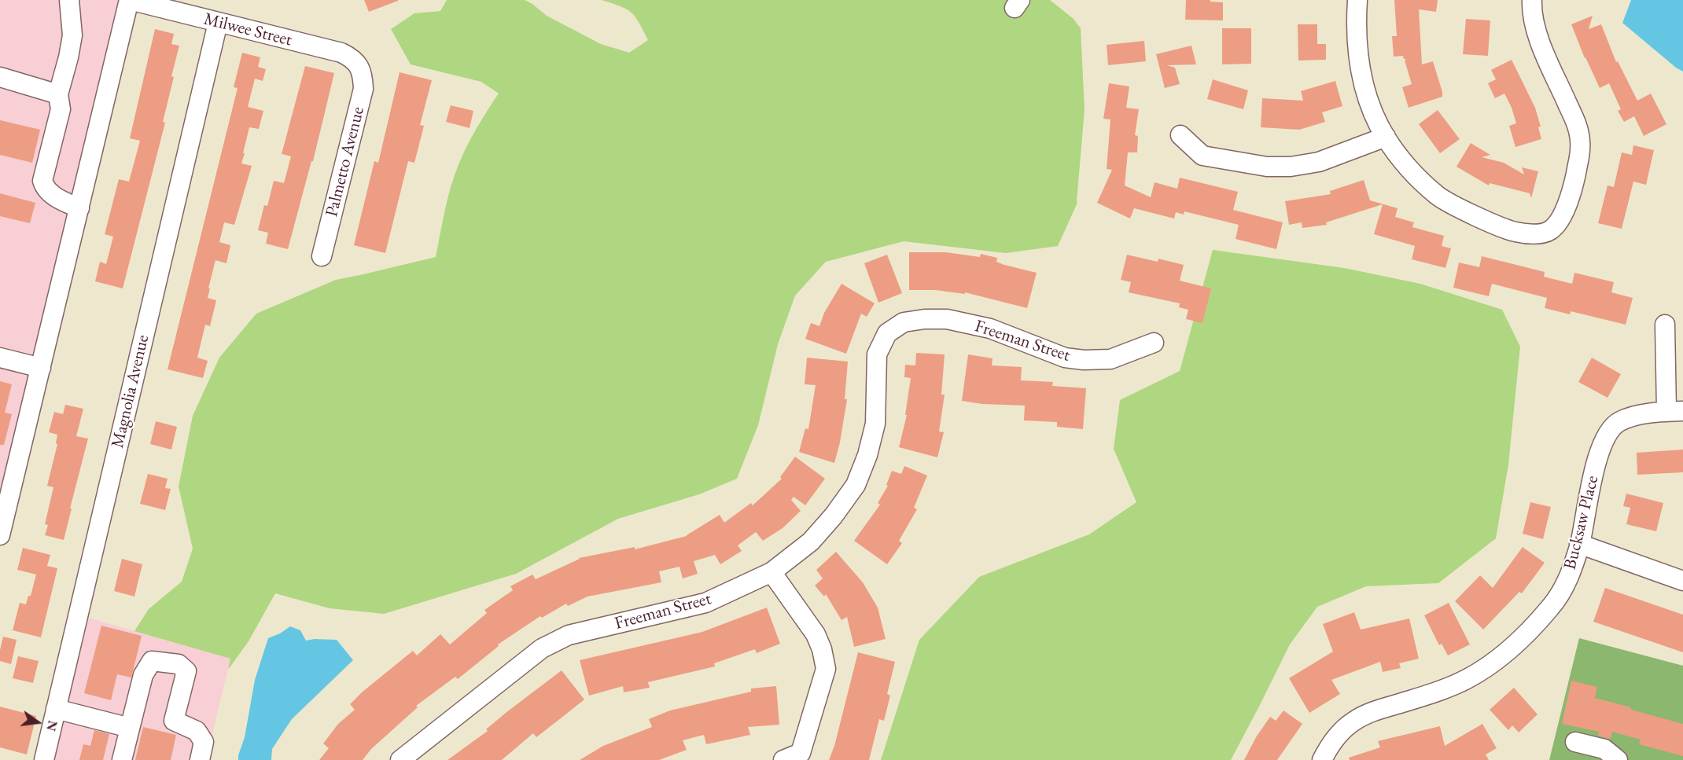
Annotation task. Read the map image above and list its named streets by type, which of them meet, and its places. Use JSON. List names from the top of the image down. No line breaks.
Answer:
{"streets":{"street":["Milwee Street","Palmetto Avenue","Freeman Street","Magnolia Avenue","Bucksaw Place"]},"crossings":[["Milwee Street","Palmetto Avenue"],["Milwee Street","Magnolia Avenue"]],"north":"right"}
